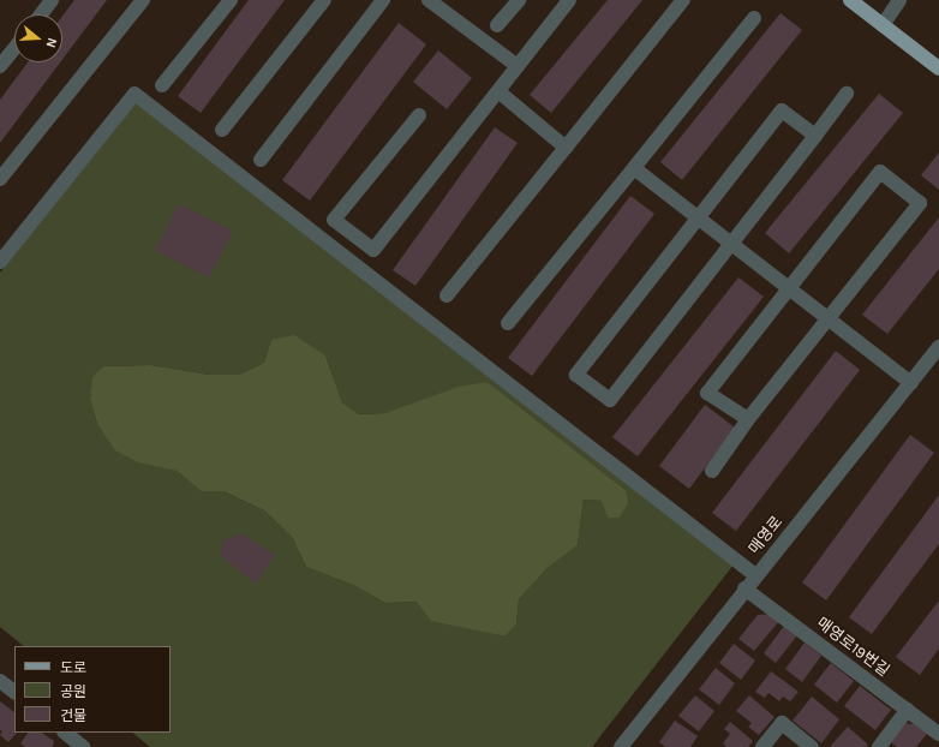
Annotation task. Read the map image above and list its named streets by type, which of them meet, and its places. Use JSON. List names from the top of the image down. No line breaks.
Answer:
{"streets":{"street":["매영로","매영로19번길"]},"crossings":[["매영로","매영로19번길"]],"legend":["도로","공원","건물"],"north":"right"}
